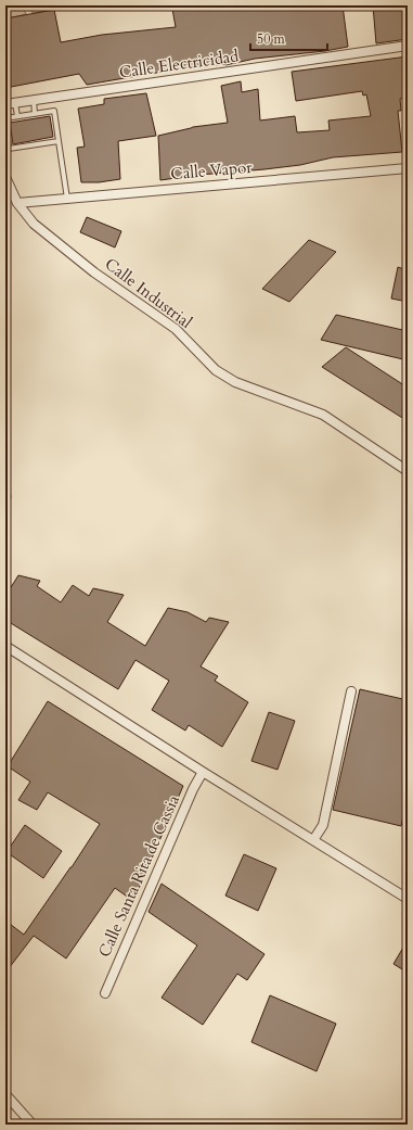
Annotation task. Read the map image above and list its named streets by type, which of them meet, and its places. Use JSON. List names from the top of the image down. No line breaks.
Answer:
{"streets":{"street":["Calle Electricidad","Calle Vapor","Calle Industrial","Calle Santa Rita de Cassia"]},"crossings":[["Calle Vapor","Calle Industrial"]],"scale_bar":"50 m"}
